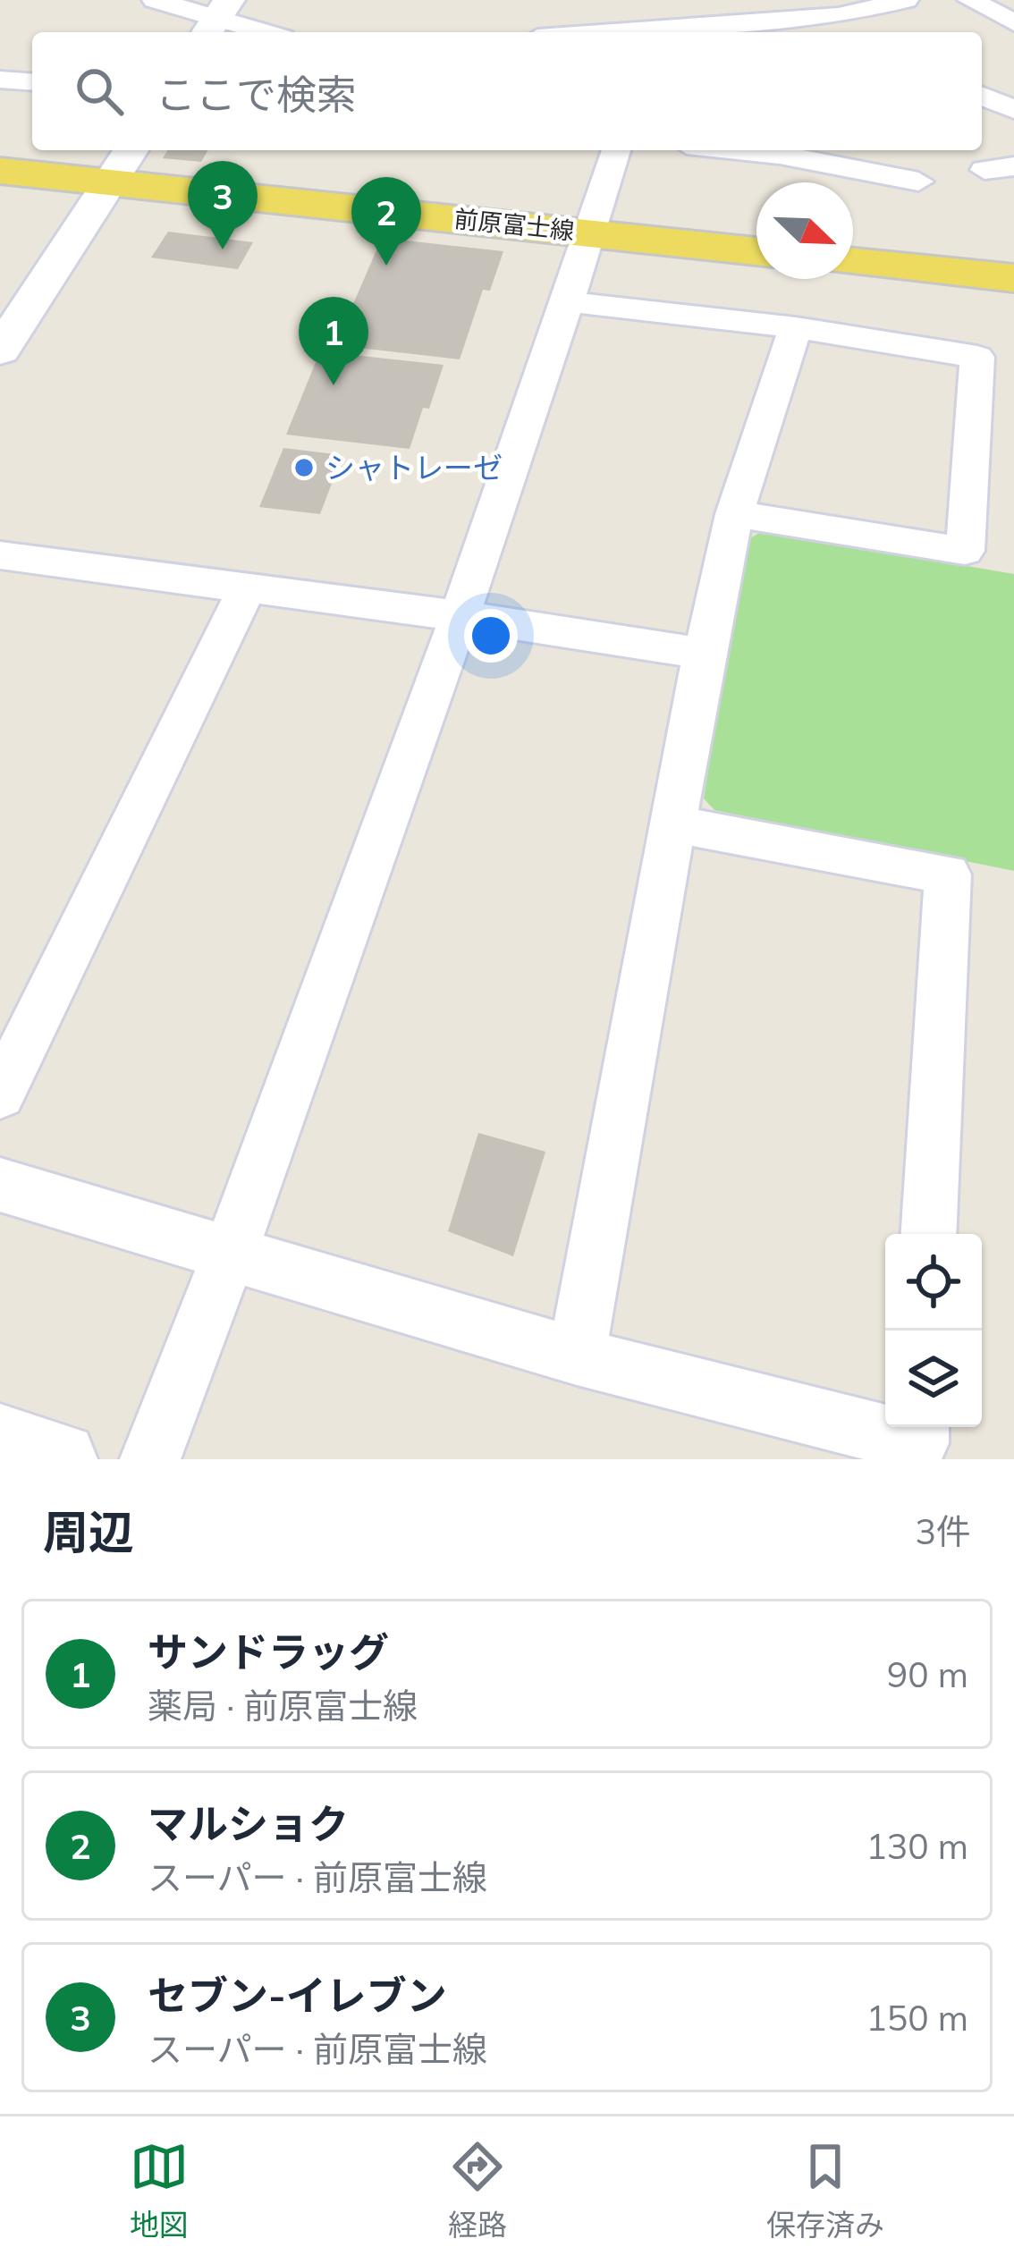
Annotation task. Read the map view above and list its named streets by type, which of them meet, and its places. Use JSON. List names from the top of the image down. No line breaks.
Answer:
{"streets":{"main road":["前原富士線"]},"places":["シャトレーゼ"],"north":"bottom right","page":{"search":"ここで検索","pins":["3","2","1"],"heading":["周辺","3件"],"list":[{"mark":"1","name":"サンドラッグ","note":"薬局 · 前原富士線","value":"90 m"},{"mark":"2","name":"マルショク","note":"スーパー · 前原富士線","value":"130 m"},{"mark":"3","name":"セブン-イレブン","note":"スーパー · 前原富士線","value":"150 m"}],"nav":["地図","経路","保存済み"]}}
